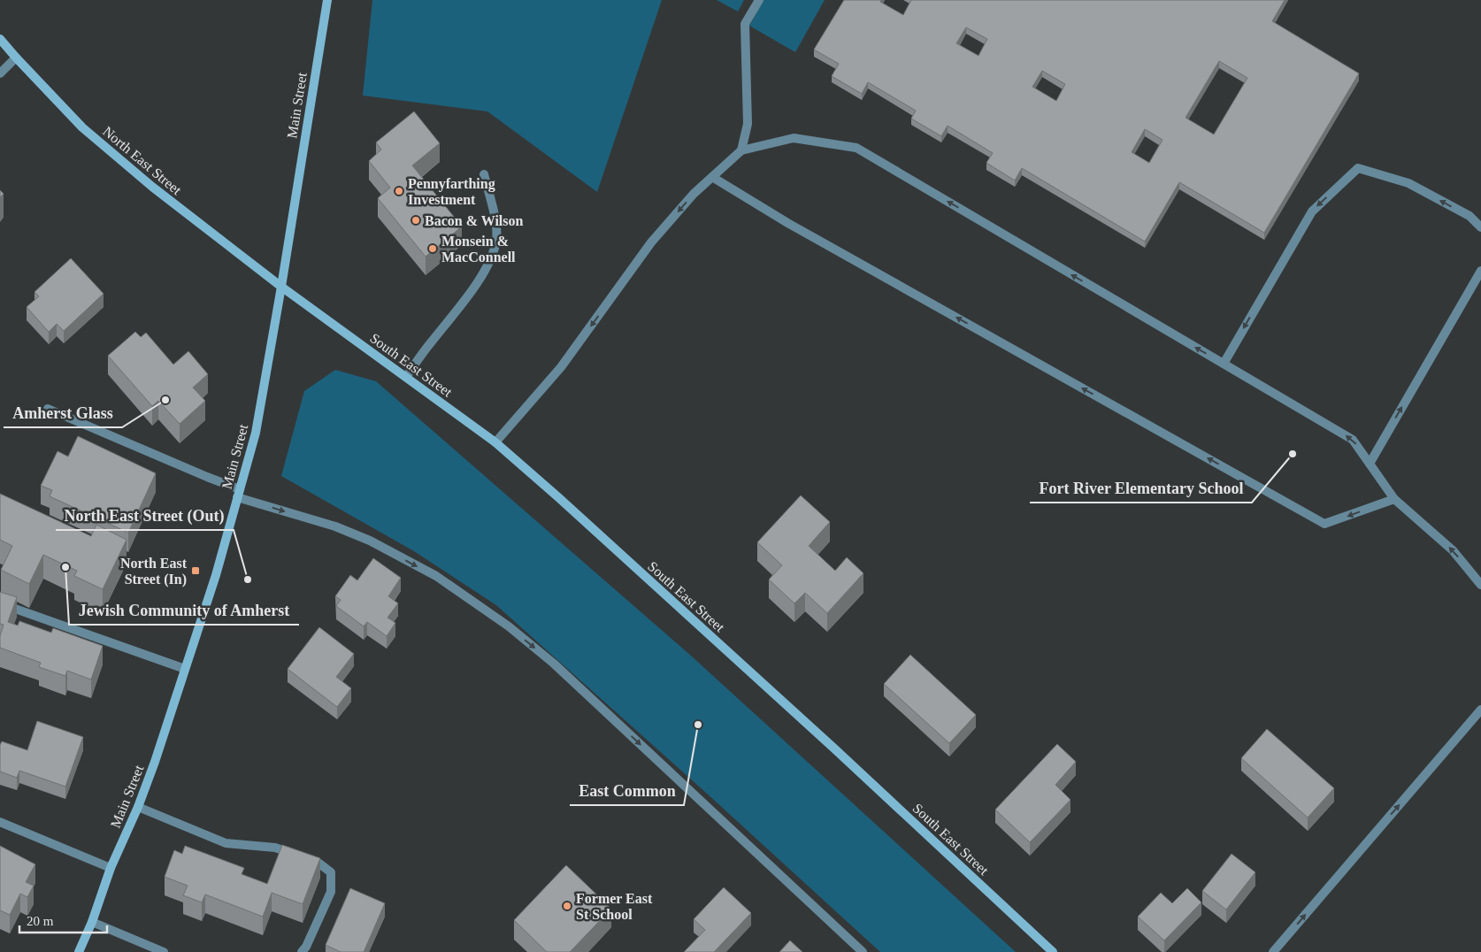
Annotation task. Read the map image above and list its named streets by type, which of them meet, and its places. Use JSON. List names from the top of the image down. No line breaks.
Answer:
{"streets":{"main road":["Main Street","North East Street","South East Street"]},"crossings":[["Main Street","North East Street"],["Main Street","South East Street"],["North East Street","South East Street"]],"places":{"other":["Pennyfarthing Investment","Bacon & Wilson","Monsein & MacConnell","Amherst Glass","Fort River Elementary School","Jewish Community of Amherst","North East Street (Out)","East Common","Former East St School"],"transit":["North East Street (In)"]},"scale_bar":"20 m"}
